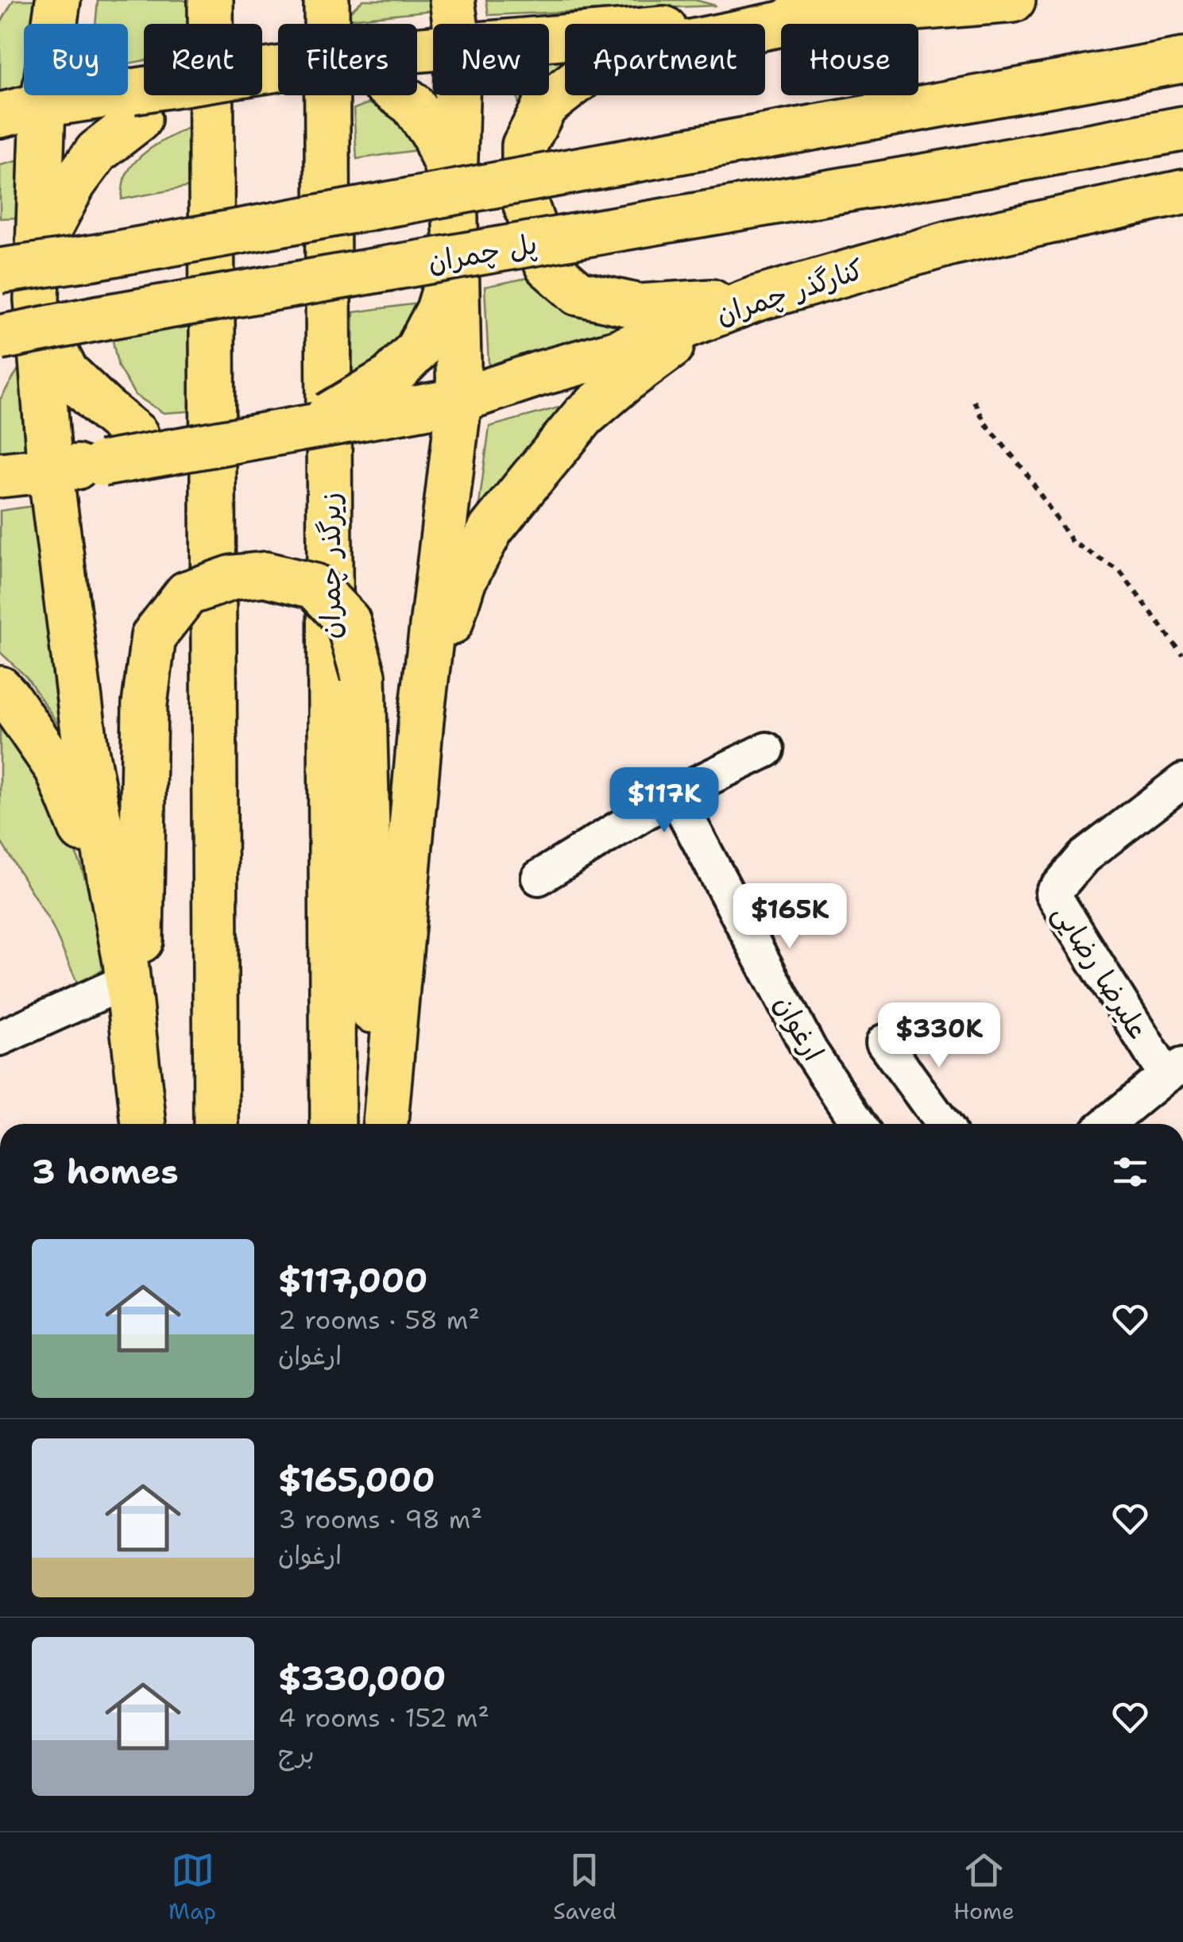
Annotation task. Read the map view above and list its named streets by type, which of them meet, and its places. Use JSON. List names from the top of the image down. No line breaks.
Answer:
{"streets":{"main road":["پل چمران","کنارگذر چمران","زیرگذر چمران"],"street":["علیرضا رضایی","ارغوان"]},"page":{"chip":["Buy","Rent","Filters","New","Apartment","House"],"price":["$117K","$165K","$330K"],"heading":"3 homes","list":[{"name":"$117,000","note":"2 rooms · 58 m² · ارغوان"},{"name":"$165,000","note":"3 rooms · 98 m² · ارغوان"},{"name":"$330,000","note":"4 rooms · 152 m² · برج"}],"tabs":["Map","Saved","Home"]}}
